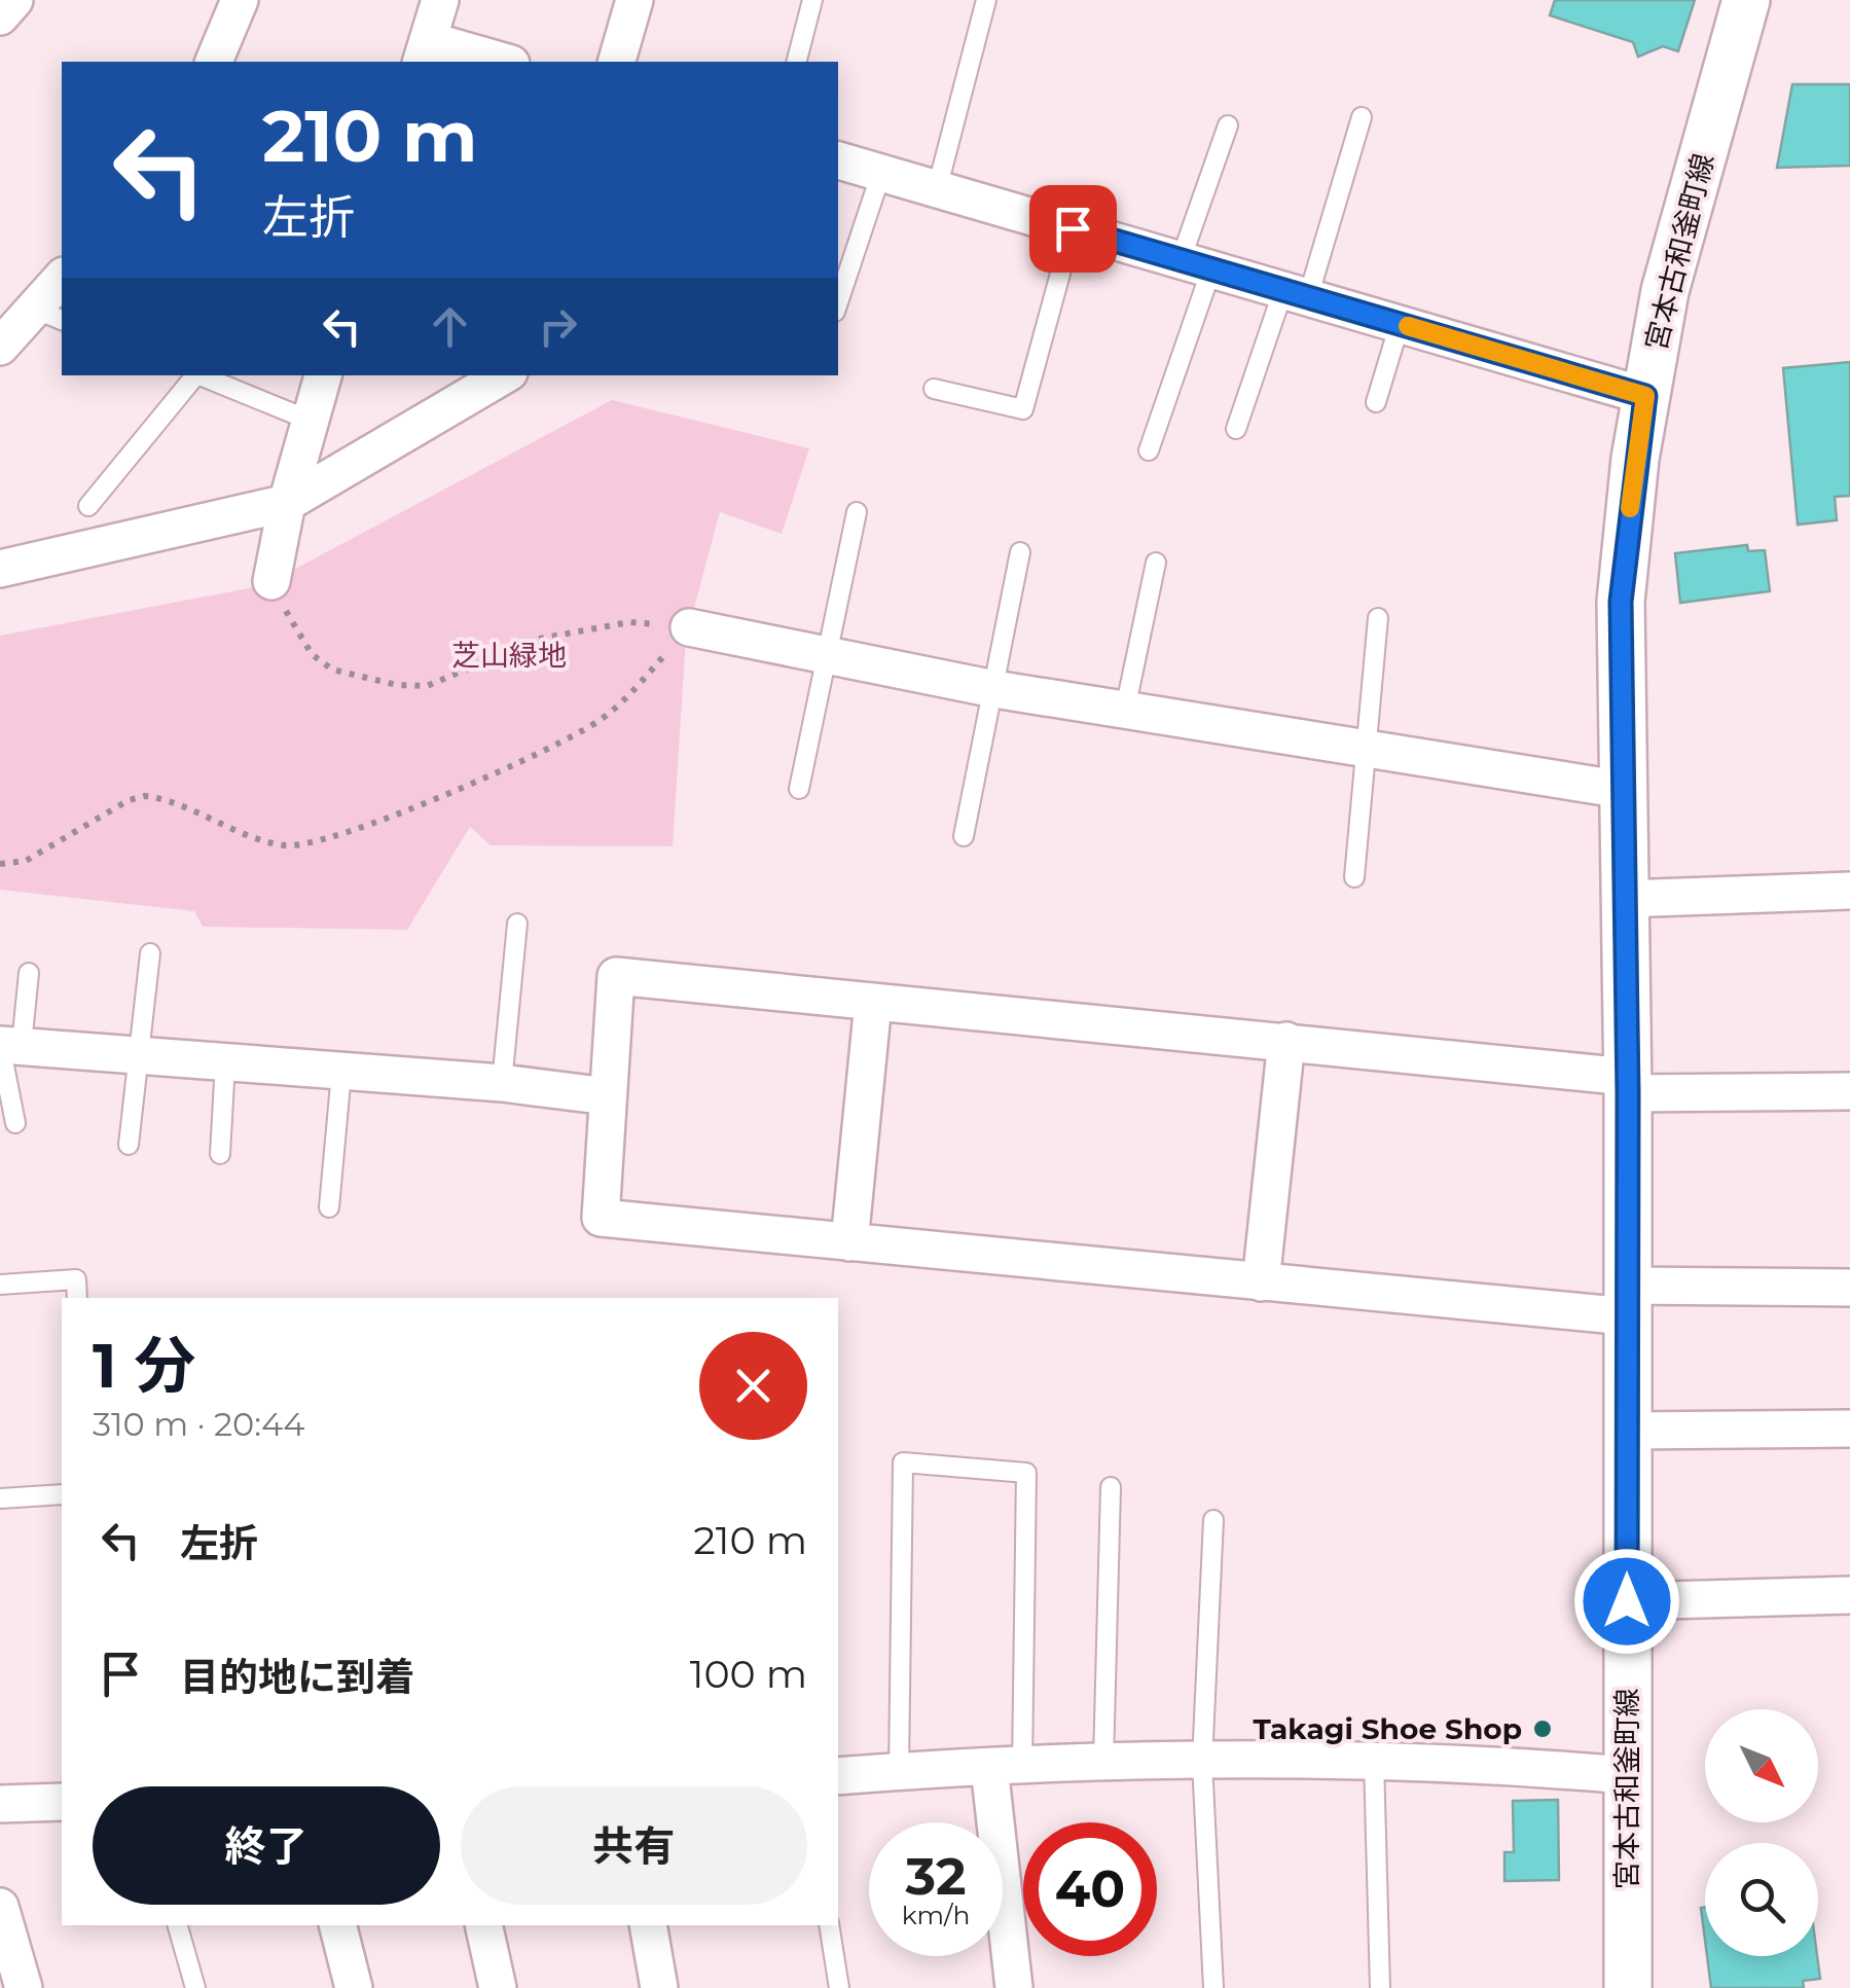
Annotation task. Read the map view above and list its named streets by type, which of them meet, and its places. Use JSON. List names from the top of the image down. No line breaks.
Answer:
{"streets":{"street":["宮本古和釜町線"]},"parks":["芝山緑地"],"places":["Takagi Shoe Shop"],"north":"bottom right","page":{"turn":["210 m","左折"],"heading":["1 分","310 m · 20:44"],"list":[{"name":"左折","value":"210 m"},{"name":"目的地に到着","value":"100 m"}],"buttons":["終了","共有"],"speed":"32 km/h","limit":"40"}}
